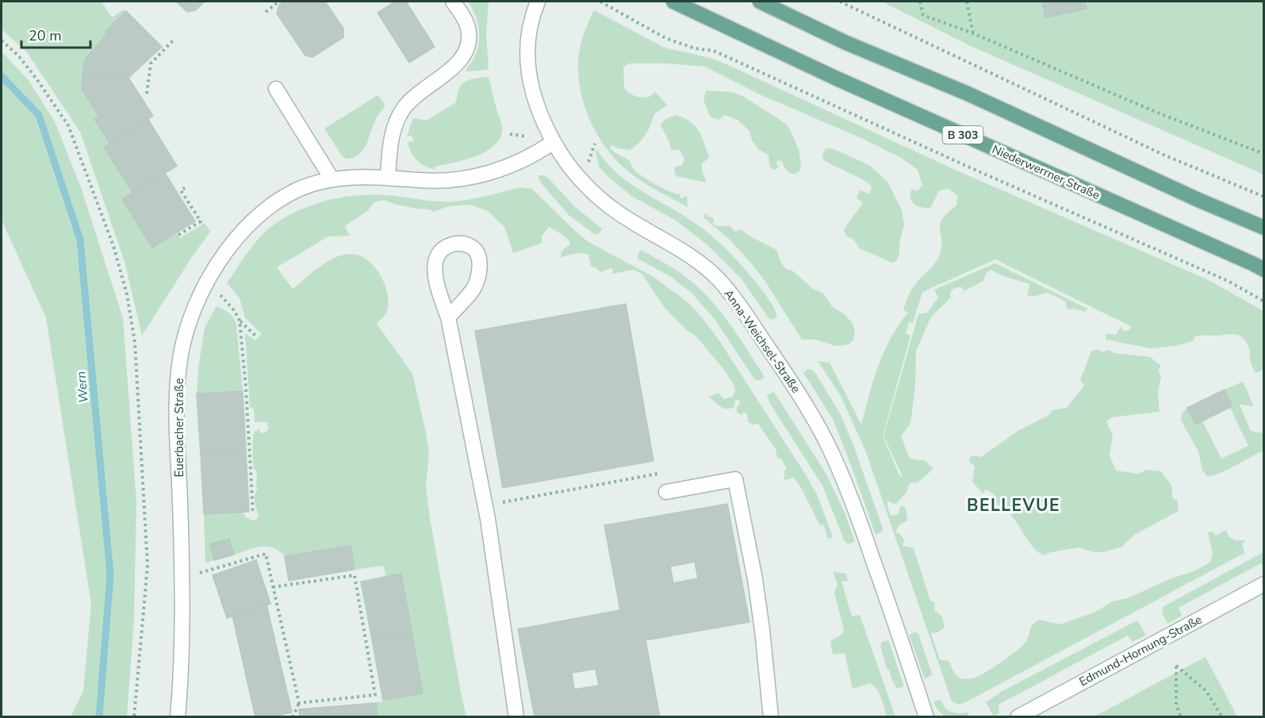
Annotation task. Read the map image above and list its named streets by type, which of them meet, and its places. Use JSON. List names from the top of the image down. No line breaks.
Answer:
{"streets":{"main road":["B 303","Niederwerrner Straße"],"street":["Anna-Weichsel-Straße","Euerbacher Straße","Edmund-Hornung-Straße"]},"crossings":[["Anna-Weichsel-Straße","Euerbacher Straße"]],"districts":["BELLEVUE"],"water":["Wern"],"scale_bar":"20 m"}
